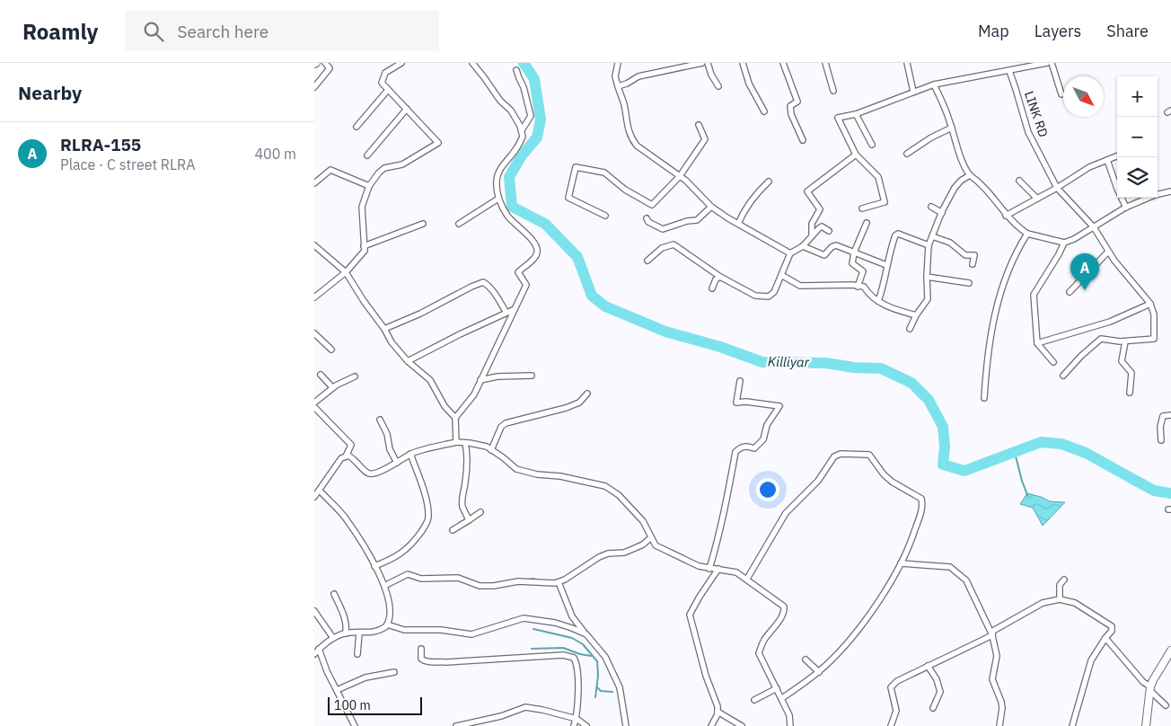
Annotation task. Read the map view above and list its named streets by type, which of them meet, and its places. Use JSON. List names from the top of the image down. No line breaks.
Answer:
{"streets":{"street":["LINK RD"]},"water":["Killiyar"],"scale_bar":"100 m","north":"bottom right","page":{"header":"Roamly","search":"Search here","nav":["Map","Layers","Share"],"heading":"Nearby","map_buttons":["+","−"],"list":[{"mark":"A","name":"RLRA-155","note":"Place · C street RLRA","value":"400 m"}],"pins":"A","scale":"100 m"}}
